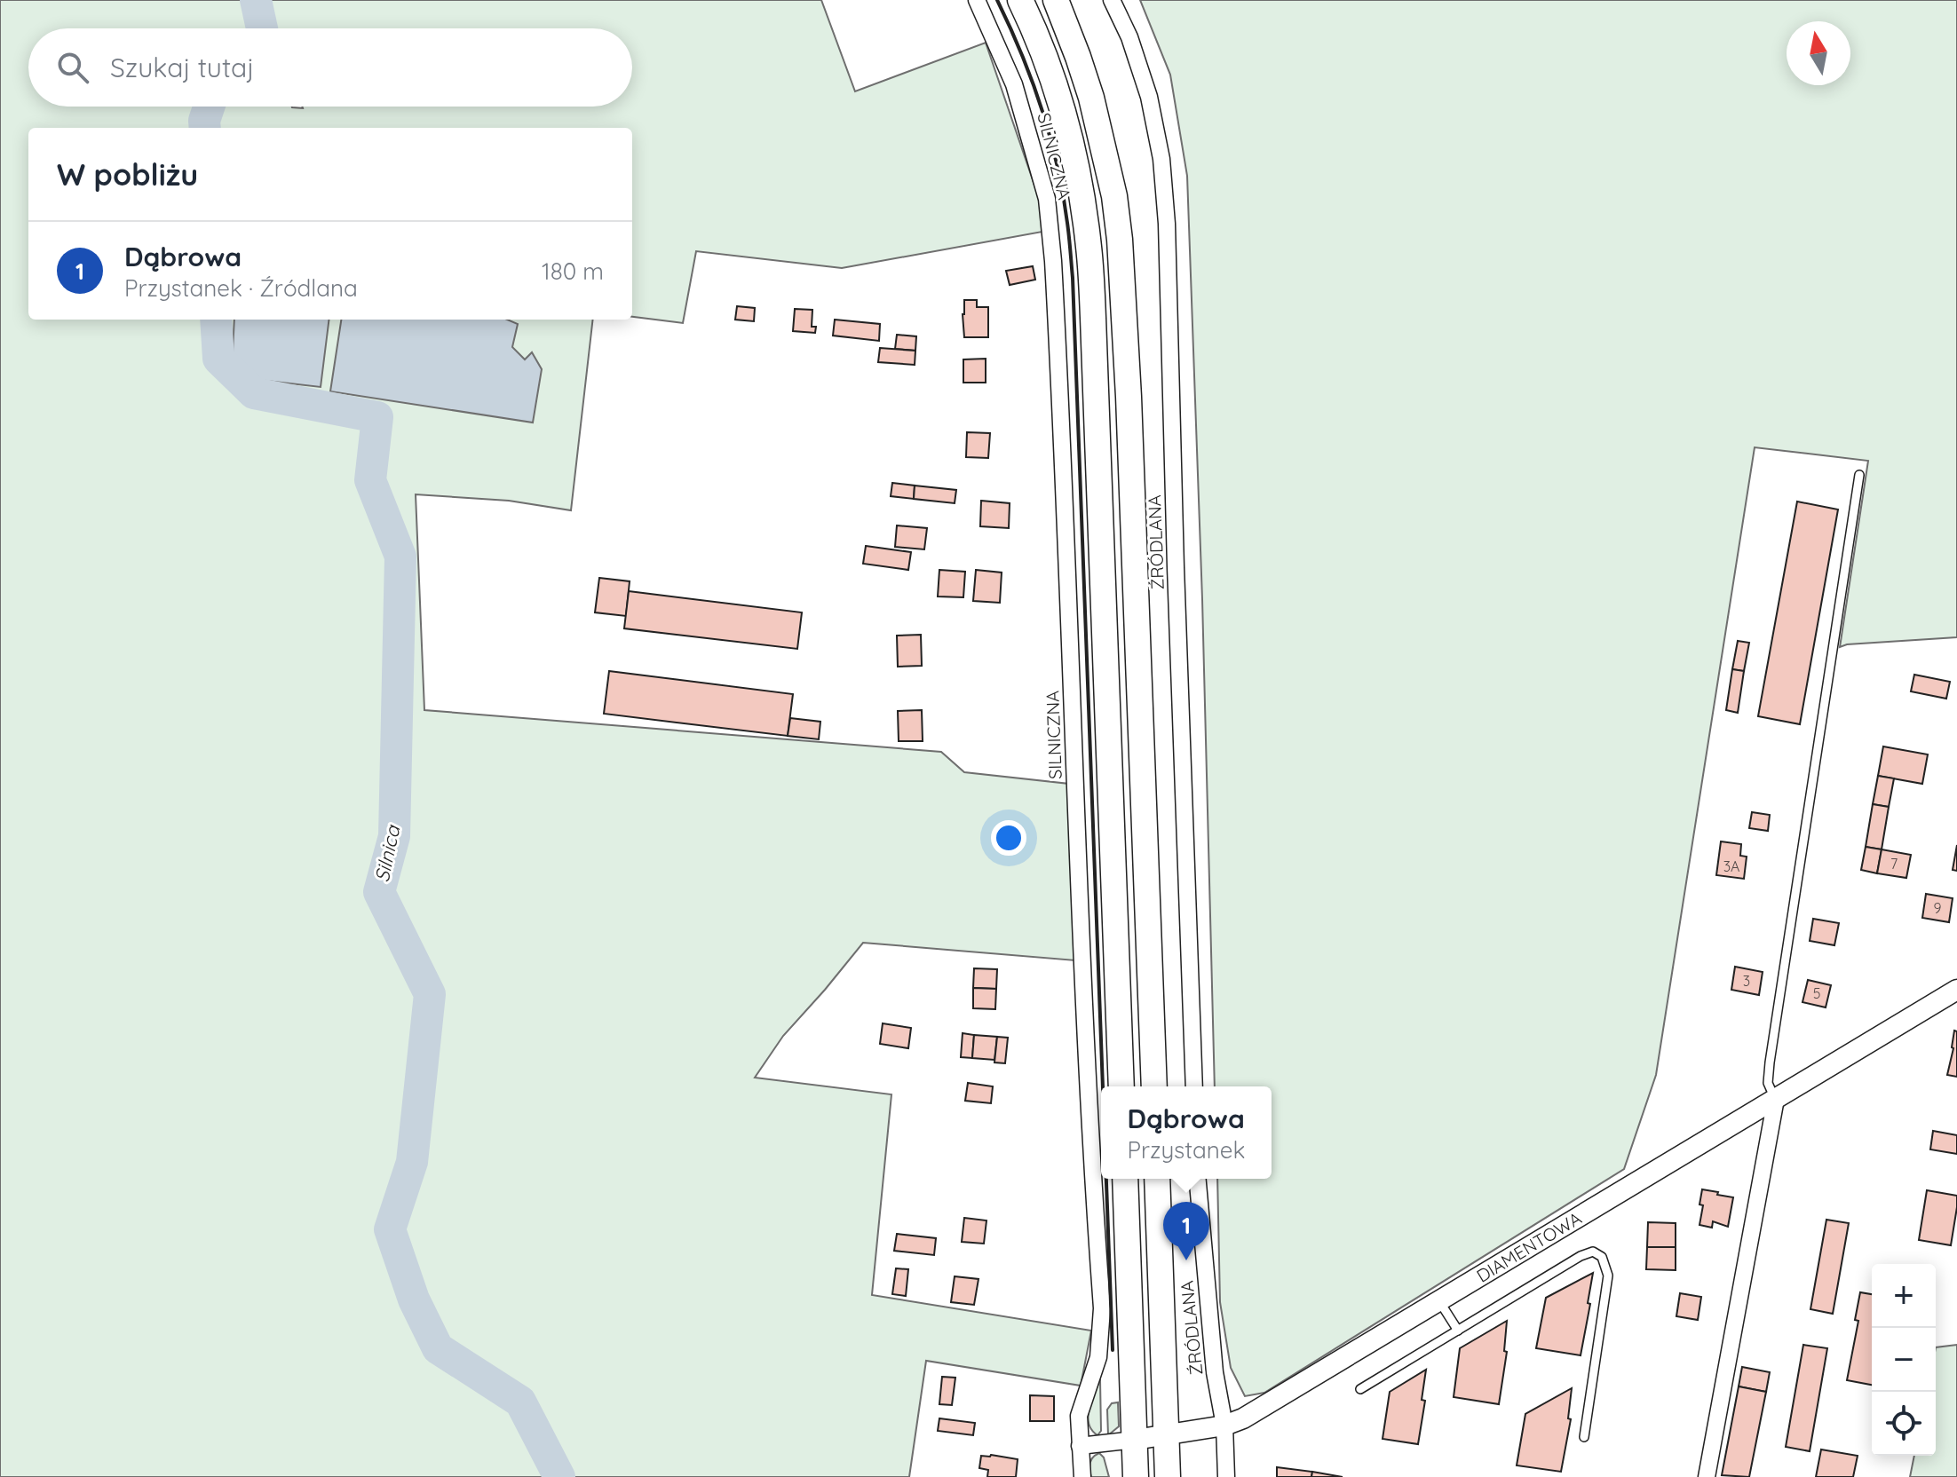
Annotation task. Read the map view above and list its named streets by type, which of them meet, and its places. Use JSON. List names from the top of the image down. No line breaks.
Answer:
{"streets":{"street":["SILNICZNA","ŹRÓDLANA","DIAMENTOWA"]},"crossings":[["SILNICZNA","DIAMENTOWA"],["ŹRÓDLANA","DIAMENTOWA"]],"water":["Silnica"],"house_numbers":["7","3A","9","3","5"],"north":"top","page":{"search":"Szukaj tutaj","heading":"W pobliżu","list":[{"mark":"1","name":"Dąbrowa","note":"Przystanek · Źródlana","value":"180 m"}],"popup":["Dąbrowa","Przystanek"],"pins":"1","map_buttons":["+","−"]}}
